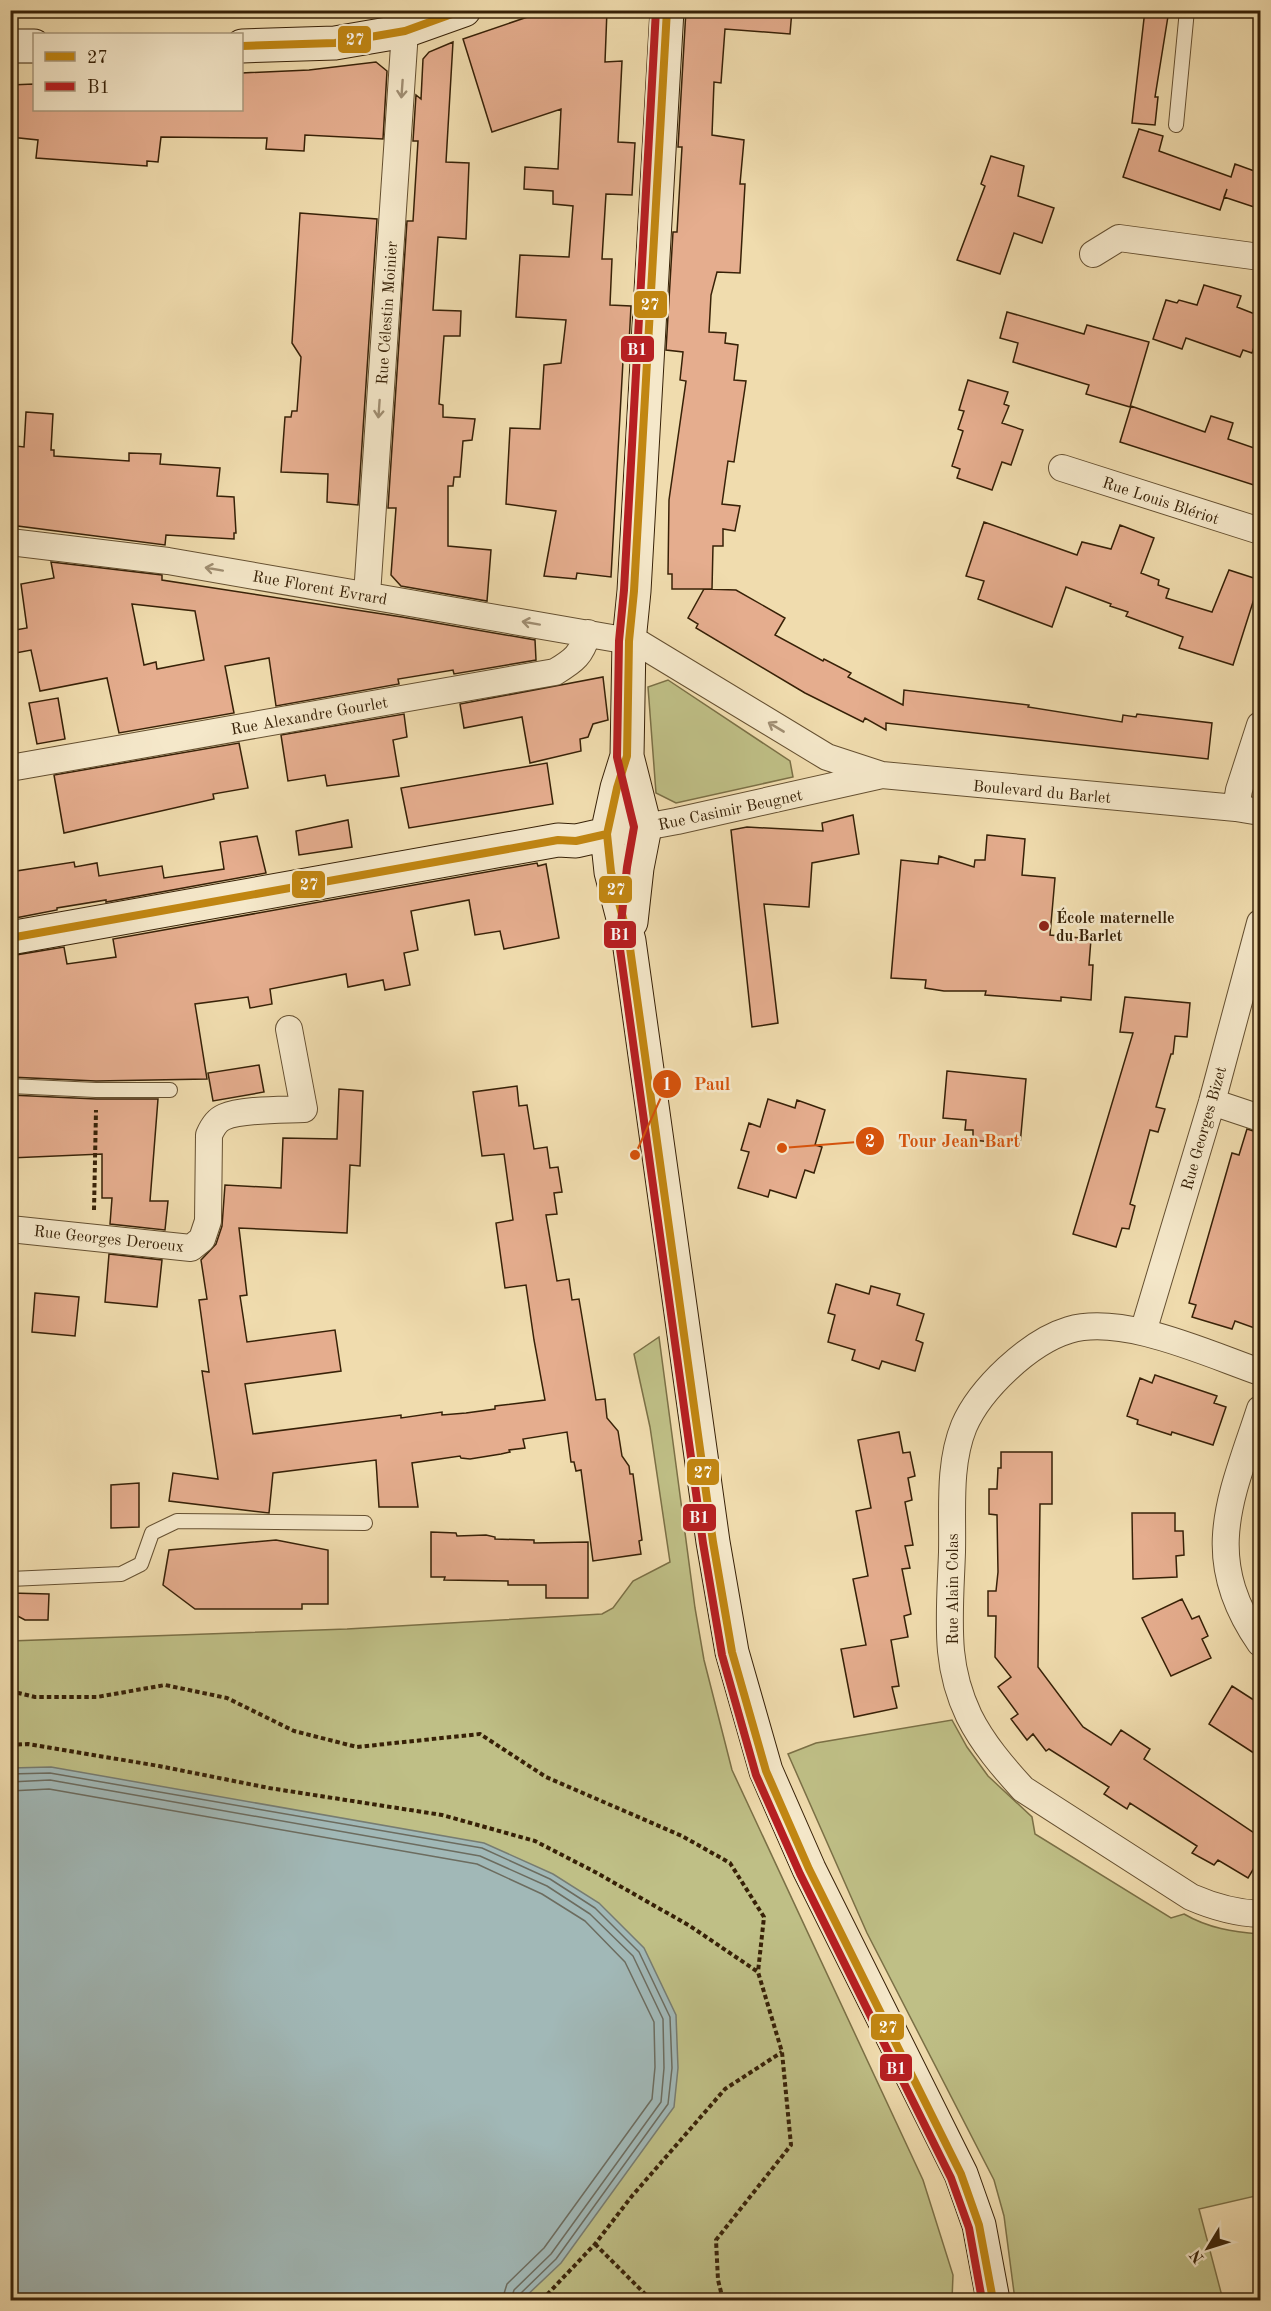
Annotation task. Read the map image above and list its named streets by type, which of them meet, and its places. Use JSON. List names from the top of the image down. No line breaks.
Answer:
{"streets":{"street":["Rue Célestin Moinier","Rue Louis Blériot","Rue Florent Evrard","Rue Alexandre Gourlet","Boulevard du Barlet","Rue Casimir Beugnet","Rue Georges Bizet","Rue Georges Deroeux","Rue Alain Colas"]},"crossings":[["Rue Célestin Moinier","Rue Florent Evrard"],["Rue Florent Evrard","Rue Alexandre Gourlet"],["Rue Florent Evrard","Boulevard du Barlet"],["Boulevard du Barlet","Rue Casimir Beugnet"],["Rue Georges Bizet","Rue Alain Colas"]],"one_way":["Rue Célestin Moinier","Rue Florent Evrard"],"places":["École maternelle du Barlet","Tour Jean Bart","Paul"],"lines":["transit line 27","transit line B1"],"legend":["27","B1"],"north":"bottom left"}
